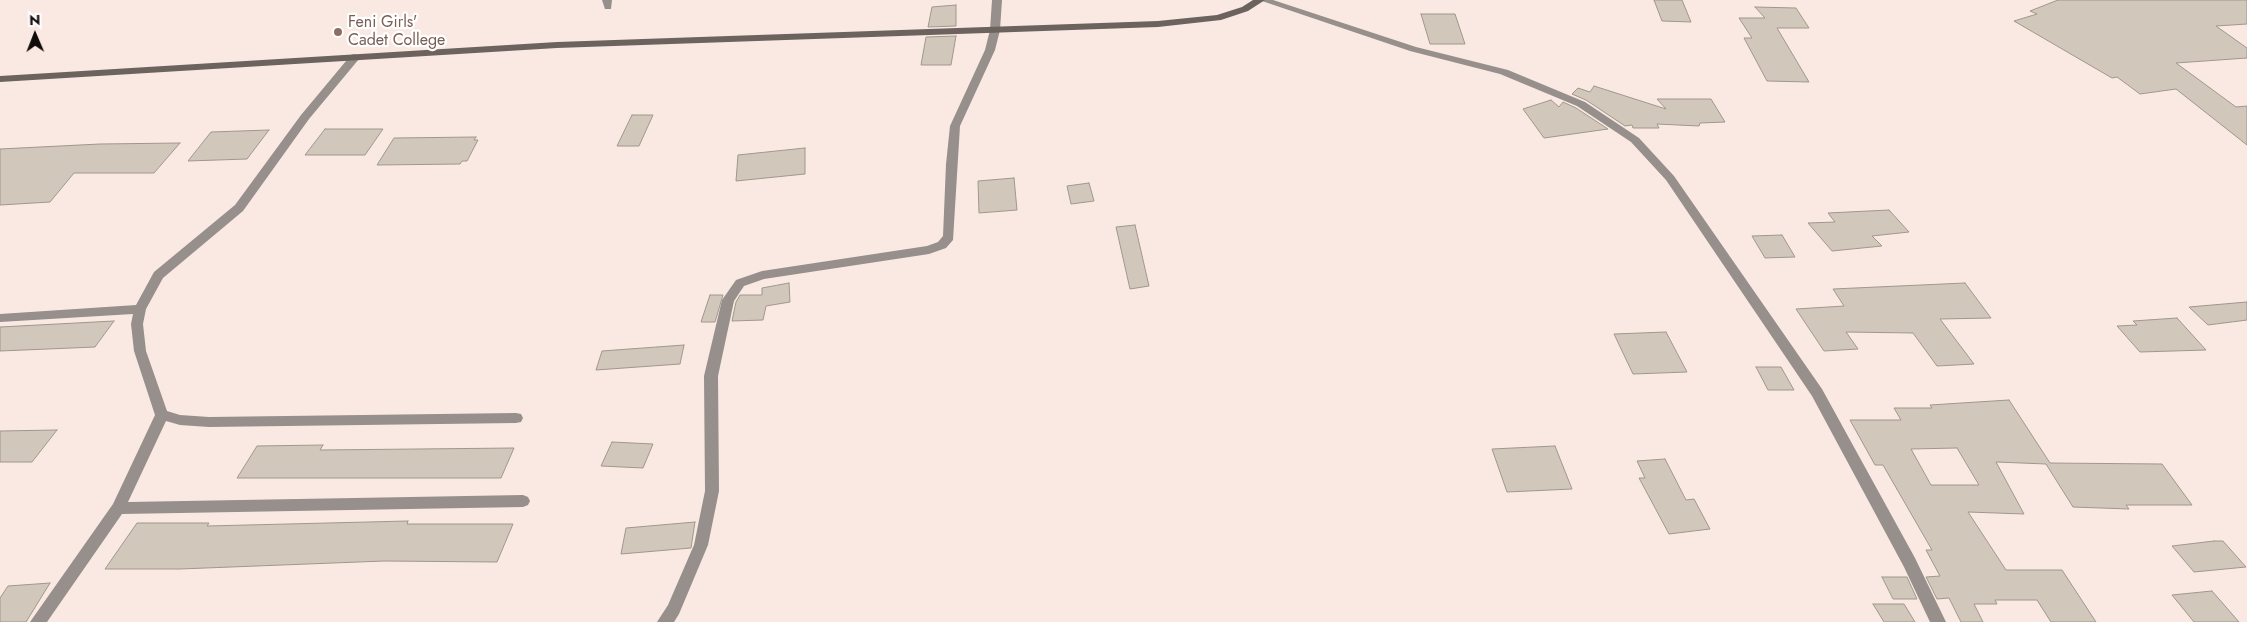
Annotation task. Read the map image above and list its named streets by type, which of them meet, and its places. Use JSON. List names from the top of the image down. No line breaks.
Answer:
{"places":["Feni Girls' Cadet College"],"north":"top"}
